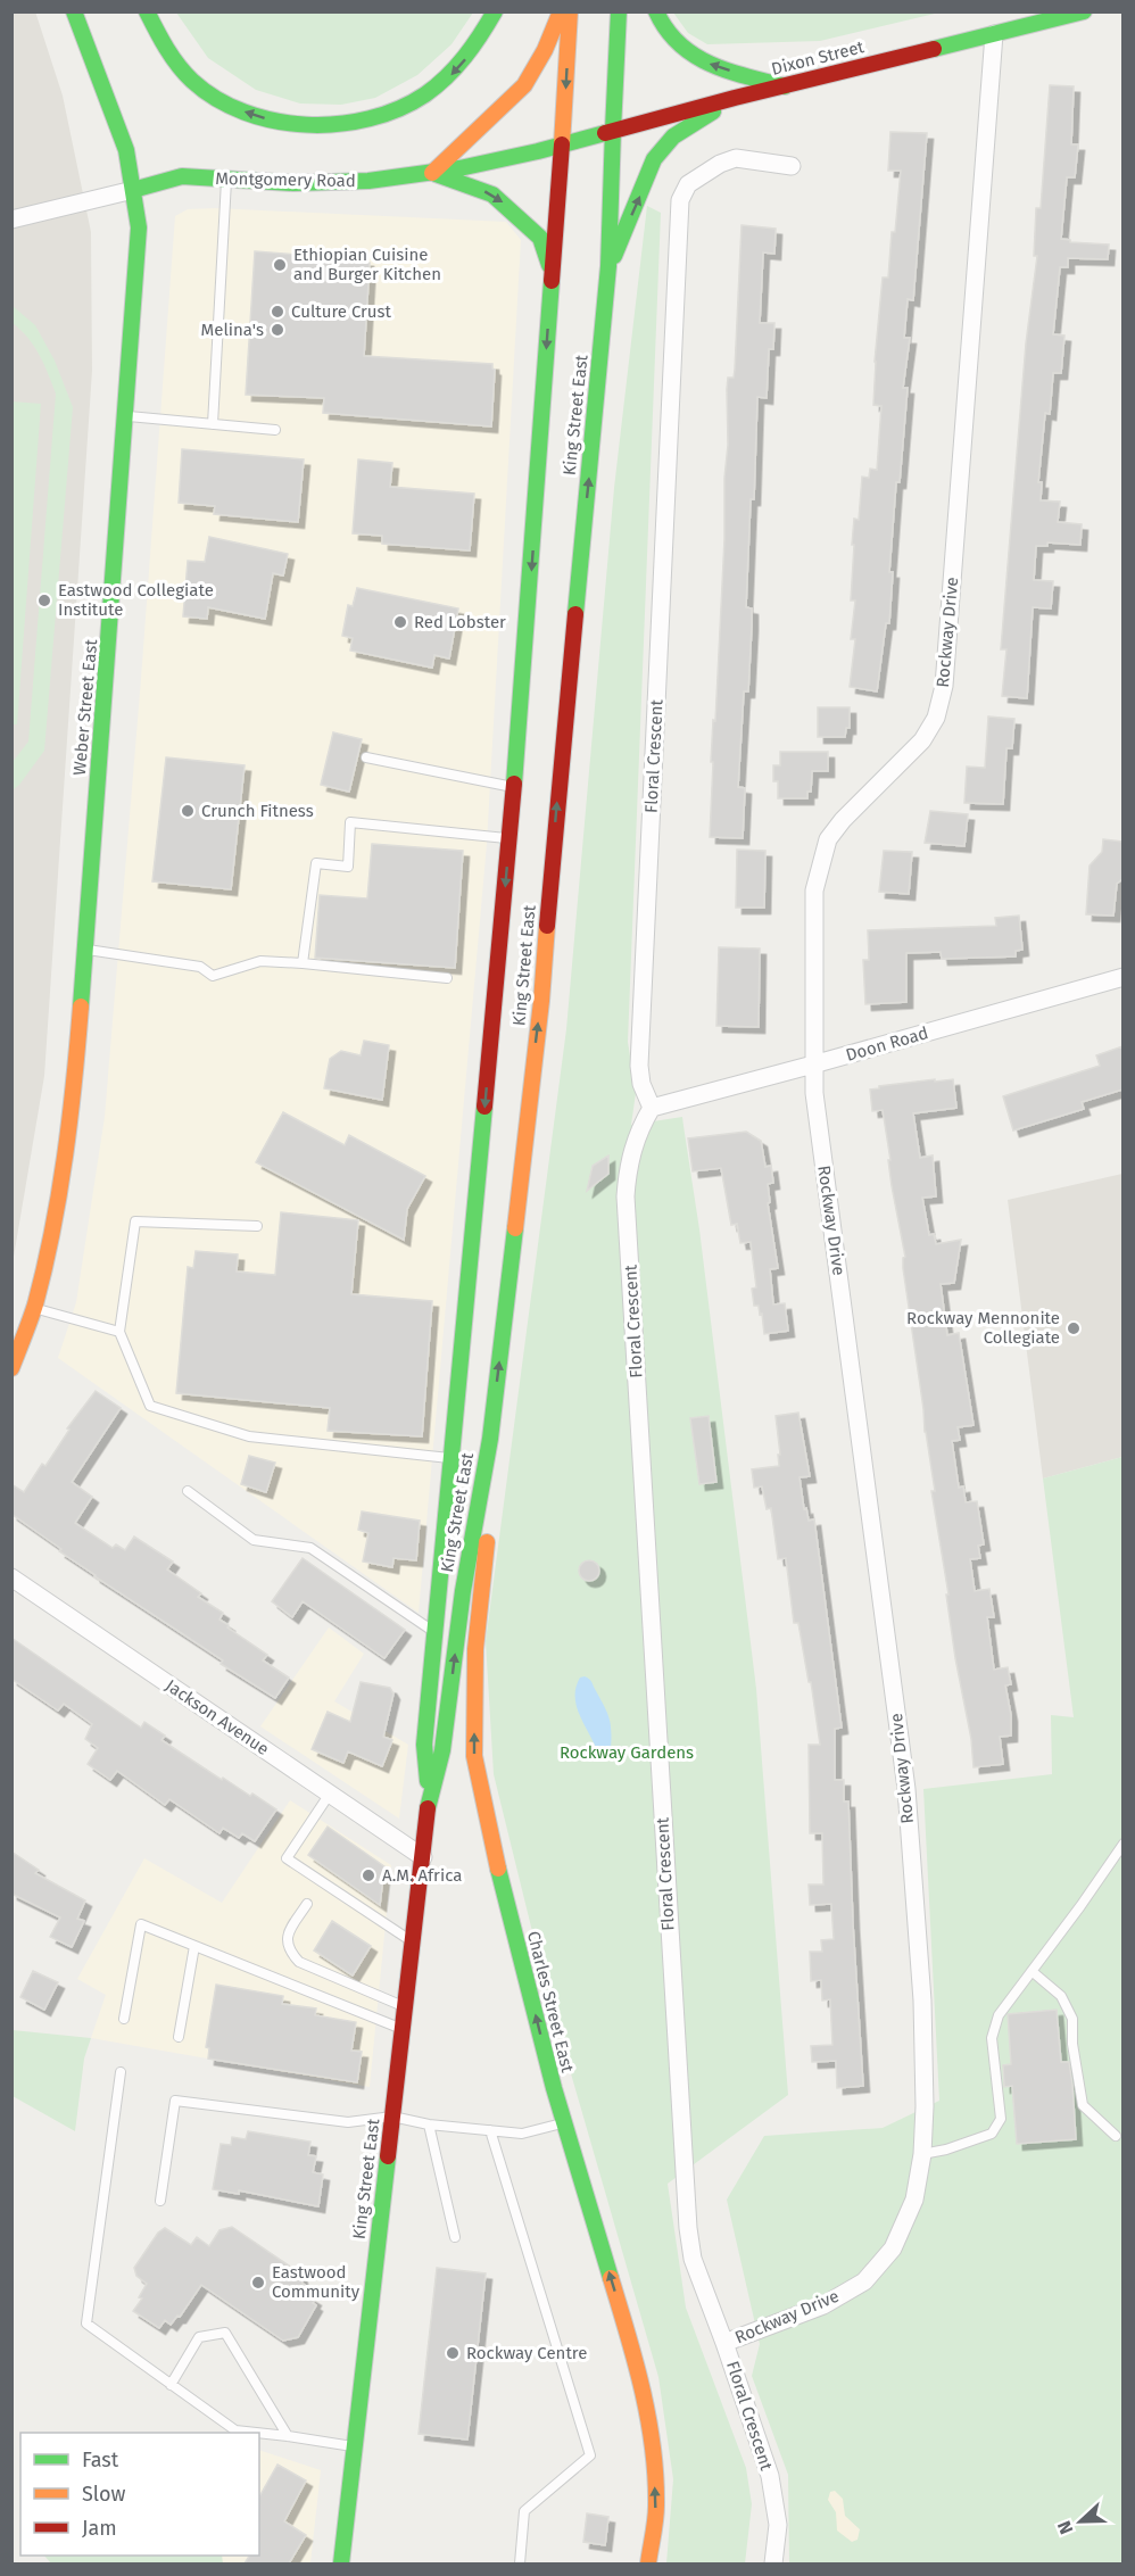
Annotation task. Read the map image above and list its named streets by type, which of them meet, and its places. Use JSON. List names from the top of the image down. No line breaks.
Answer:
{"streets":{"main road":["Dixon Street","Montgomery Road","King Street East","Weber Street East","Charles Street East"],"street":["Rockway Drive","Floral Crescent","Doon Road","Jackson Avenue"]},"crossings":[["Dixon Street","Montgomery Road"],["Dixon Street","King Street East"],["Dixon Street","Rockway Drive"],["Montgomery Road","King Street East"],["Montgomery Road","Weber Street East"],["King Street East","Jackson Avenue"],["King Street East","Charles Street East"],["Rockway Drive","Floral Crescent"],["Rockway Drive","Doon Road"],["Floral Crescent","Doon Road"]],"one_way":["Charles Street East"],"parks":["Rockway Gardens"],"places":["Ethiopian Cuisine and Burger Kitchen","Culture Crust","Melina's","Eastwood Collegiate Institute","Red Lobster","Crunch Fitness","Rockway Mennonite Collegiate","A.M. Africa","Eastwood Community","Rockway Centre"],"legend":["Fast","Slow","Jam"],"north":"left"}
